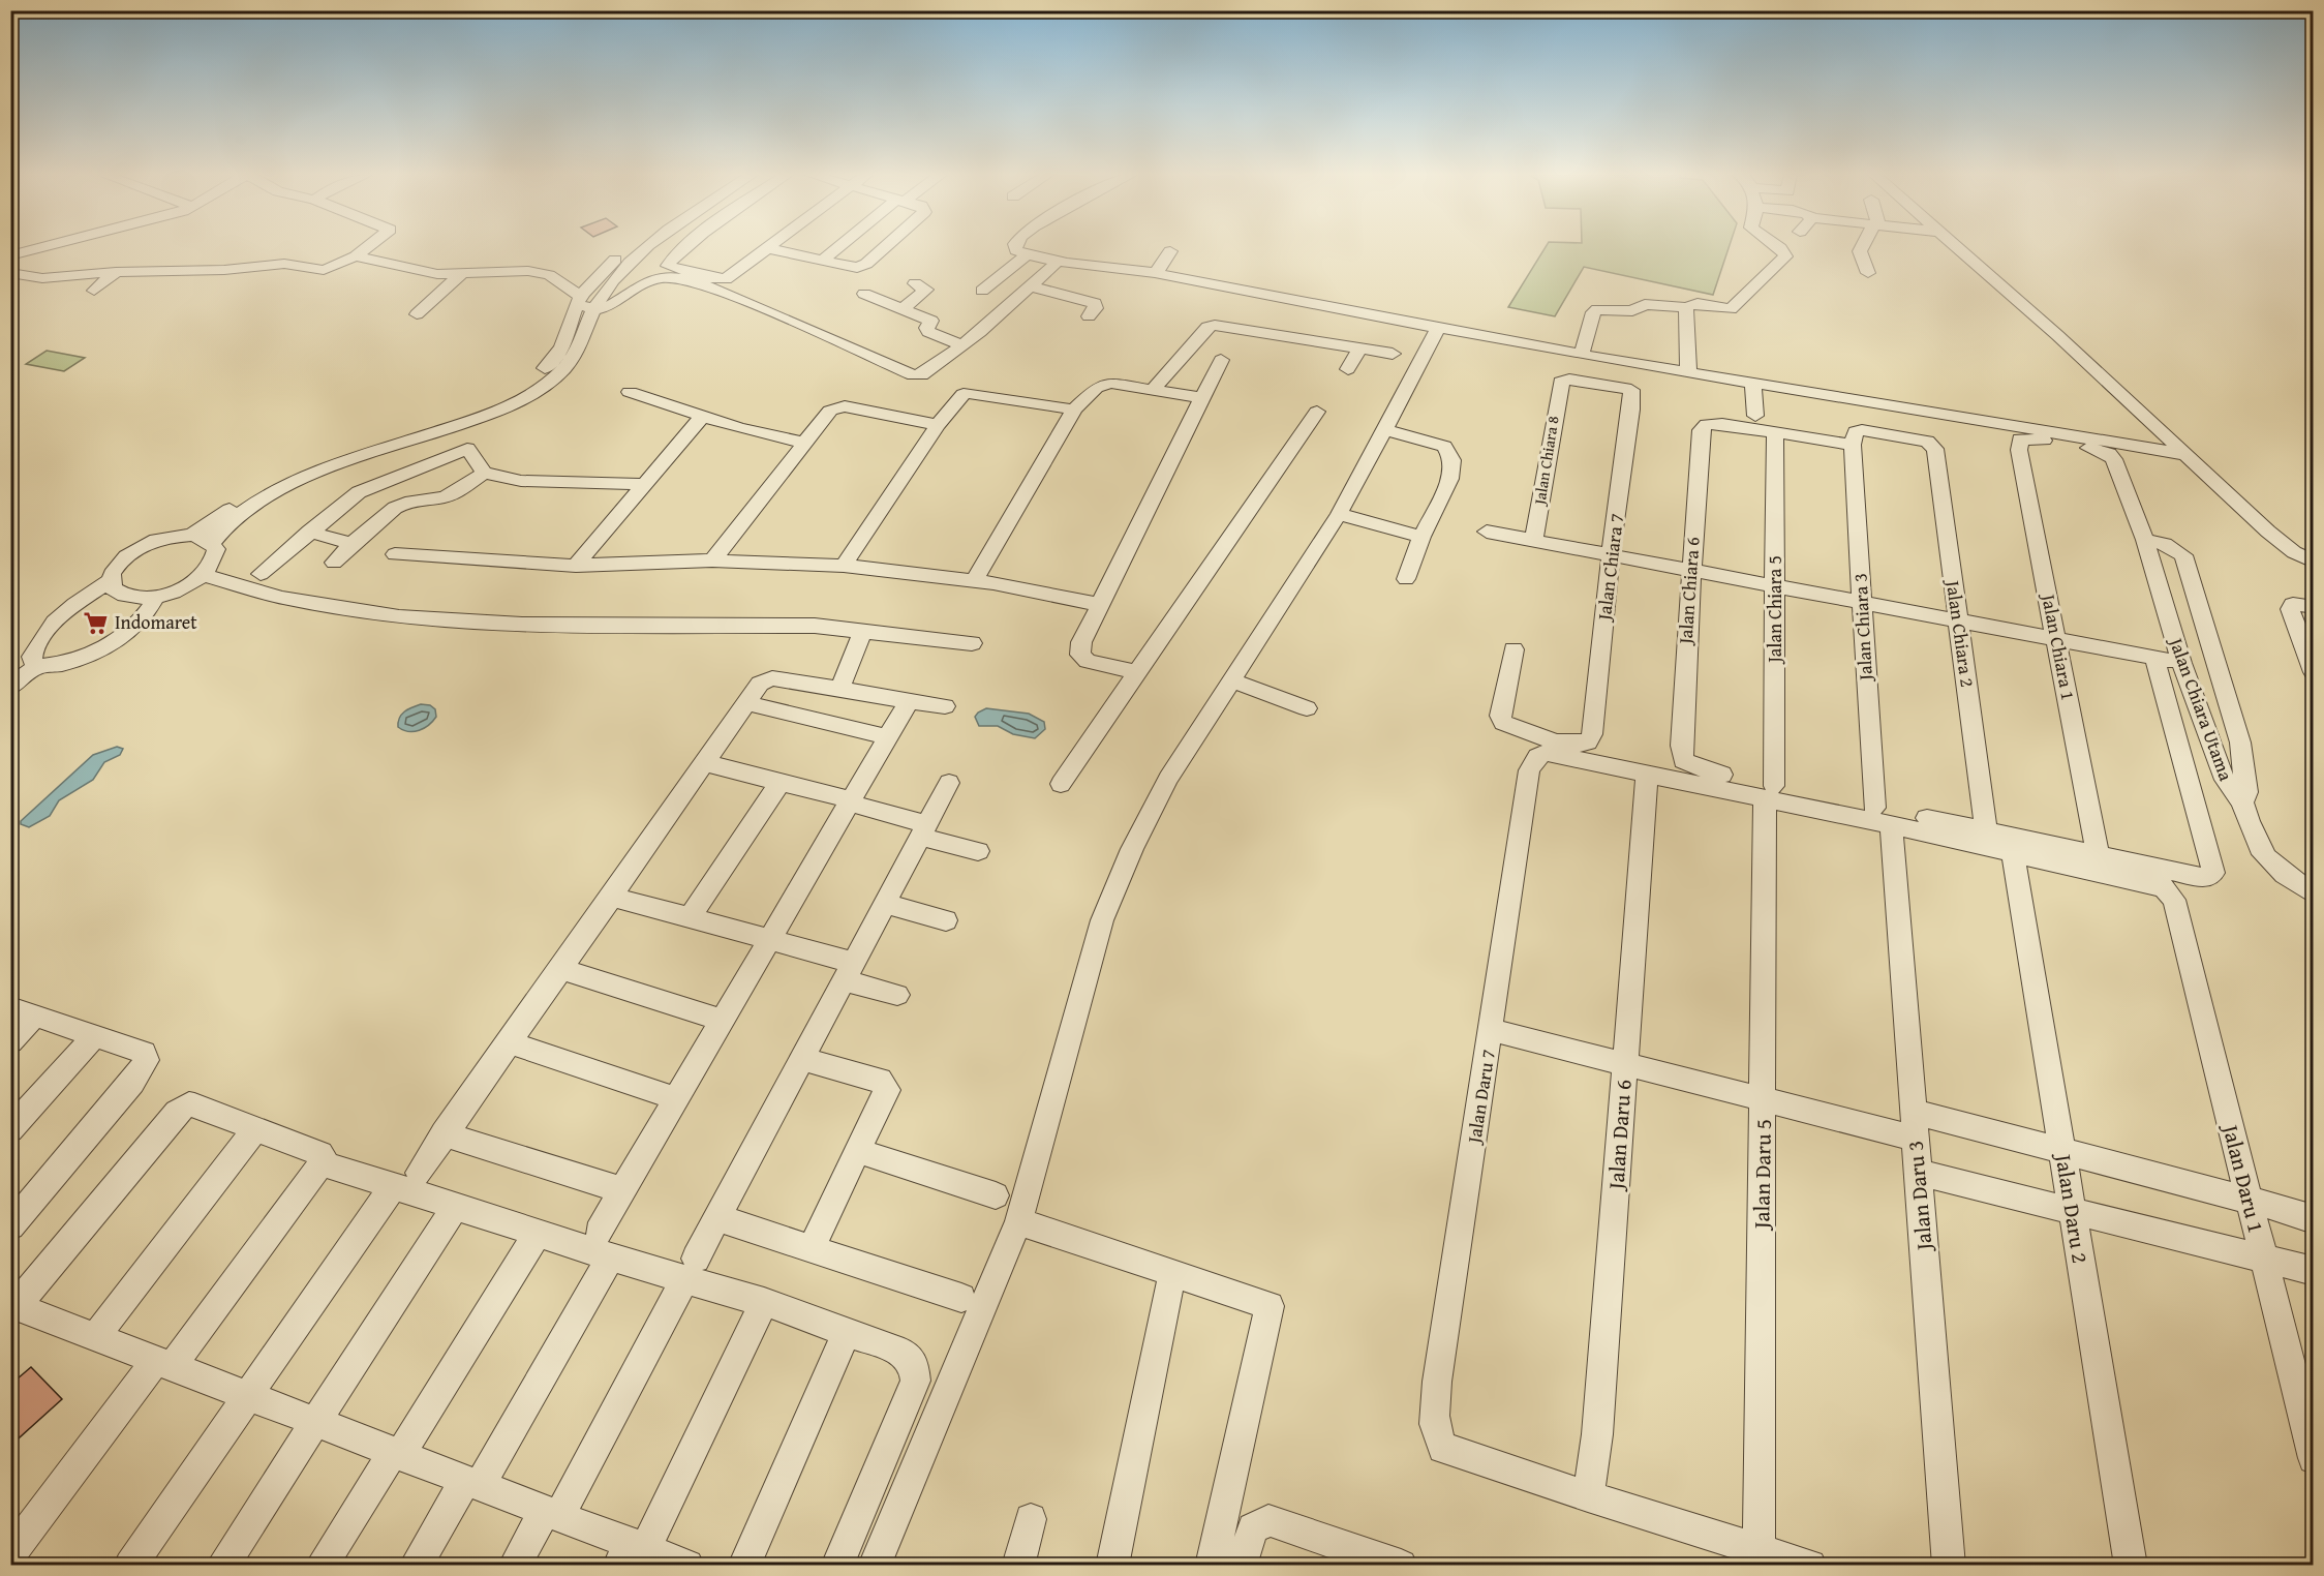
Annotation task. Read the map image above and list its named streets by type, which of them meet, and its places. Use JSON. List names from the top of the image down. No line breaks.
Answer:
{"streets":{"street":["Jalan Chiara 8","Jalan Chiara 7","Jalan Chiara 6","Jalan Chiara 5","Jalan Chiara 3","Jalan Chiara 2","Jalan Chiara 1","Jalan Chiara Utama","Jalan Daru 7","Jalan Daru 6","Jalan Daru 5","Jalan Daru 1","Jalan Daru 3","Jalan Daru 2"]},"crossings":[["Jalan Chiara 8","Jalan Chiara 7"],["Jalan Chiara 6","Jalan Chiara 5"],["Jalan Chiara 6","Jalan Daru 5"],["Jalan Chiara 5","Jalan Daru 5"],["Jalan Chiara 3","Jalan Chiara 2"],["Jalan Chiara 3","Jalan Daru 3"],["Jalan Chiara 1","Jalan Chiara Utama"],["Jalan Daru 7","Jalan Daru 6"],["Jalan Daru 1","Jalan Daru 2"]],"places":{"supermarket":["Indomaret"]}}
